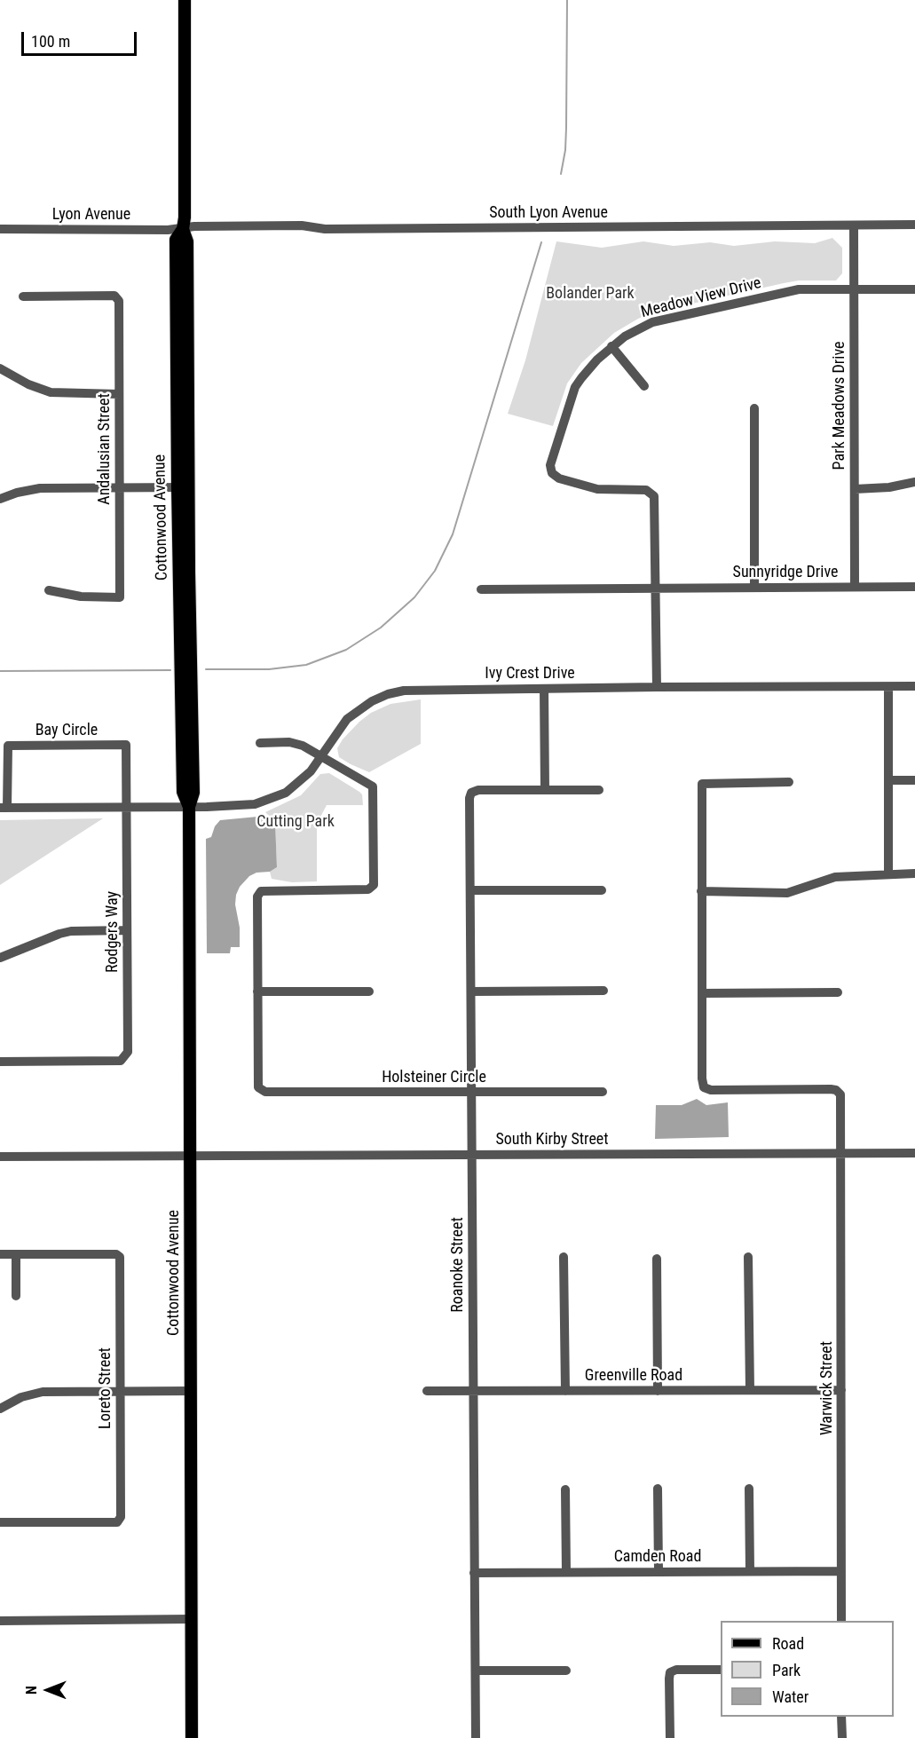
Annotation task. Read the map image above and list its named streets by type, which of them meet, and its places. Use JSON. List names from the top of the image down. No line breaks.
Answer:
{"streets":{"main road":["Cottonwood Avenue"],"street":["South Lyon Avenue","Lyon Avenue","Meadow View Drive","Park Meadows Drive","Andalusian Street","Sunnyridge Drive","Ivy Crest Drive","Bay Circle","Rodgers Way","Holsteiner Circle","South Kirby Street","Roanoke Street","Greenville Road","Loreto Street","Warwick Street","Camden Road"]},"crossings":[["South Lyon Avenue","Lyon Avenue"],["South Lyon Avenue","Park Meadows Drive"],["South Lyon Avenue","Cottonwood Avenue"],["Lyon Avenue","Cottonwood Avenue"],["Meadow View Drive","Park Meadows Drive"],["Meadow View Drive","Sunnyridge Drive"],["Park Meadows Drive","Sunnyridge Drive"],["Cottonwood Avenue","Ivy Crest Drive"],["Cottonwood Avenue","South Kirby Street"],["Ivy Crest Drive","Bay Circle"],["Ivy Crest Drive","Rodgers Way"],["Bay Circle","Rodgers Way"],["Holsteiner Circle","Roanoke Street"],["South Kirby Street","Roanoke Street"],["South Kirby Street","Warwick Street"],["Roanoke Street","Greenville Road"],["Roanoke Street","Camden Road"],["Greenville Road","Warwick Street"],["Warwick Street","Camden Road"]],"parks":["Bolander Park","Cutting Park"],"legend":["Road","Park","Water"],"scale_bar":"100 m","north":"left"}
